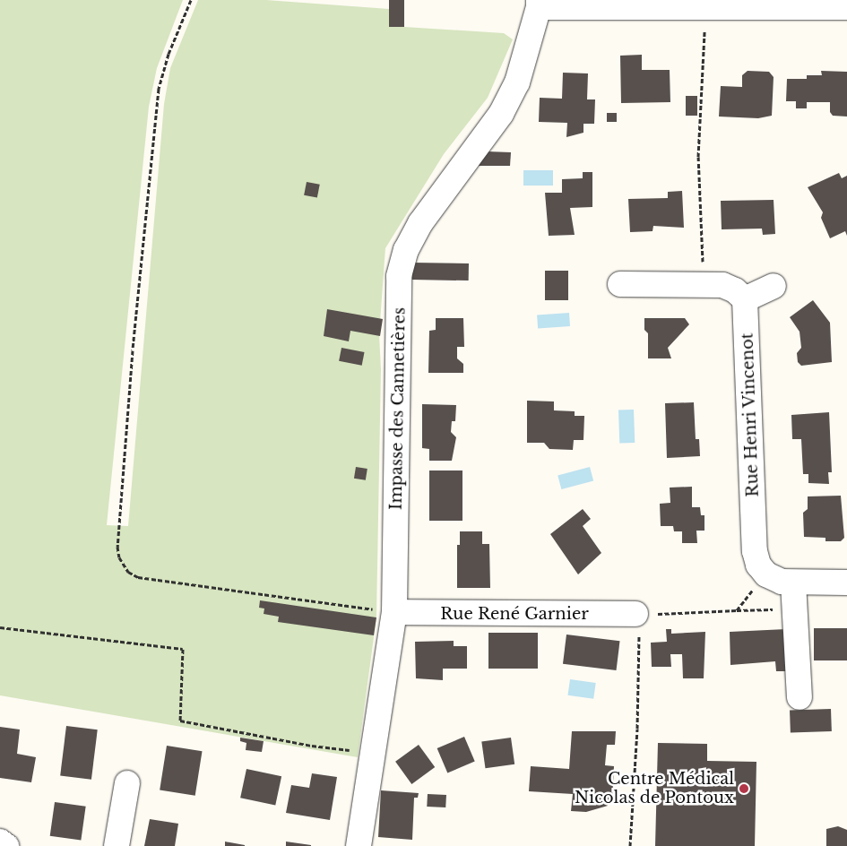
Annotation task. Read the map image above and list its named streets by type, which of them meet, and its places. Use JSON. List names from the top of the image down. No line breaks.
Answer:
{"streets":{"street":["Impasse des Cannetières","Rue Henri Vincenot","Rue René Garnier"]},"crossings":[["Impasse des Cannetières","Rue René Garnier"]],"places":["Centre Médical Nicolas de Pontoux"]}
